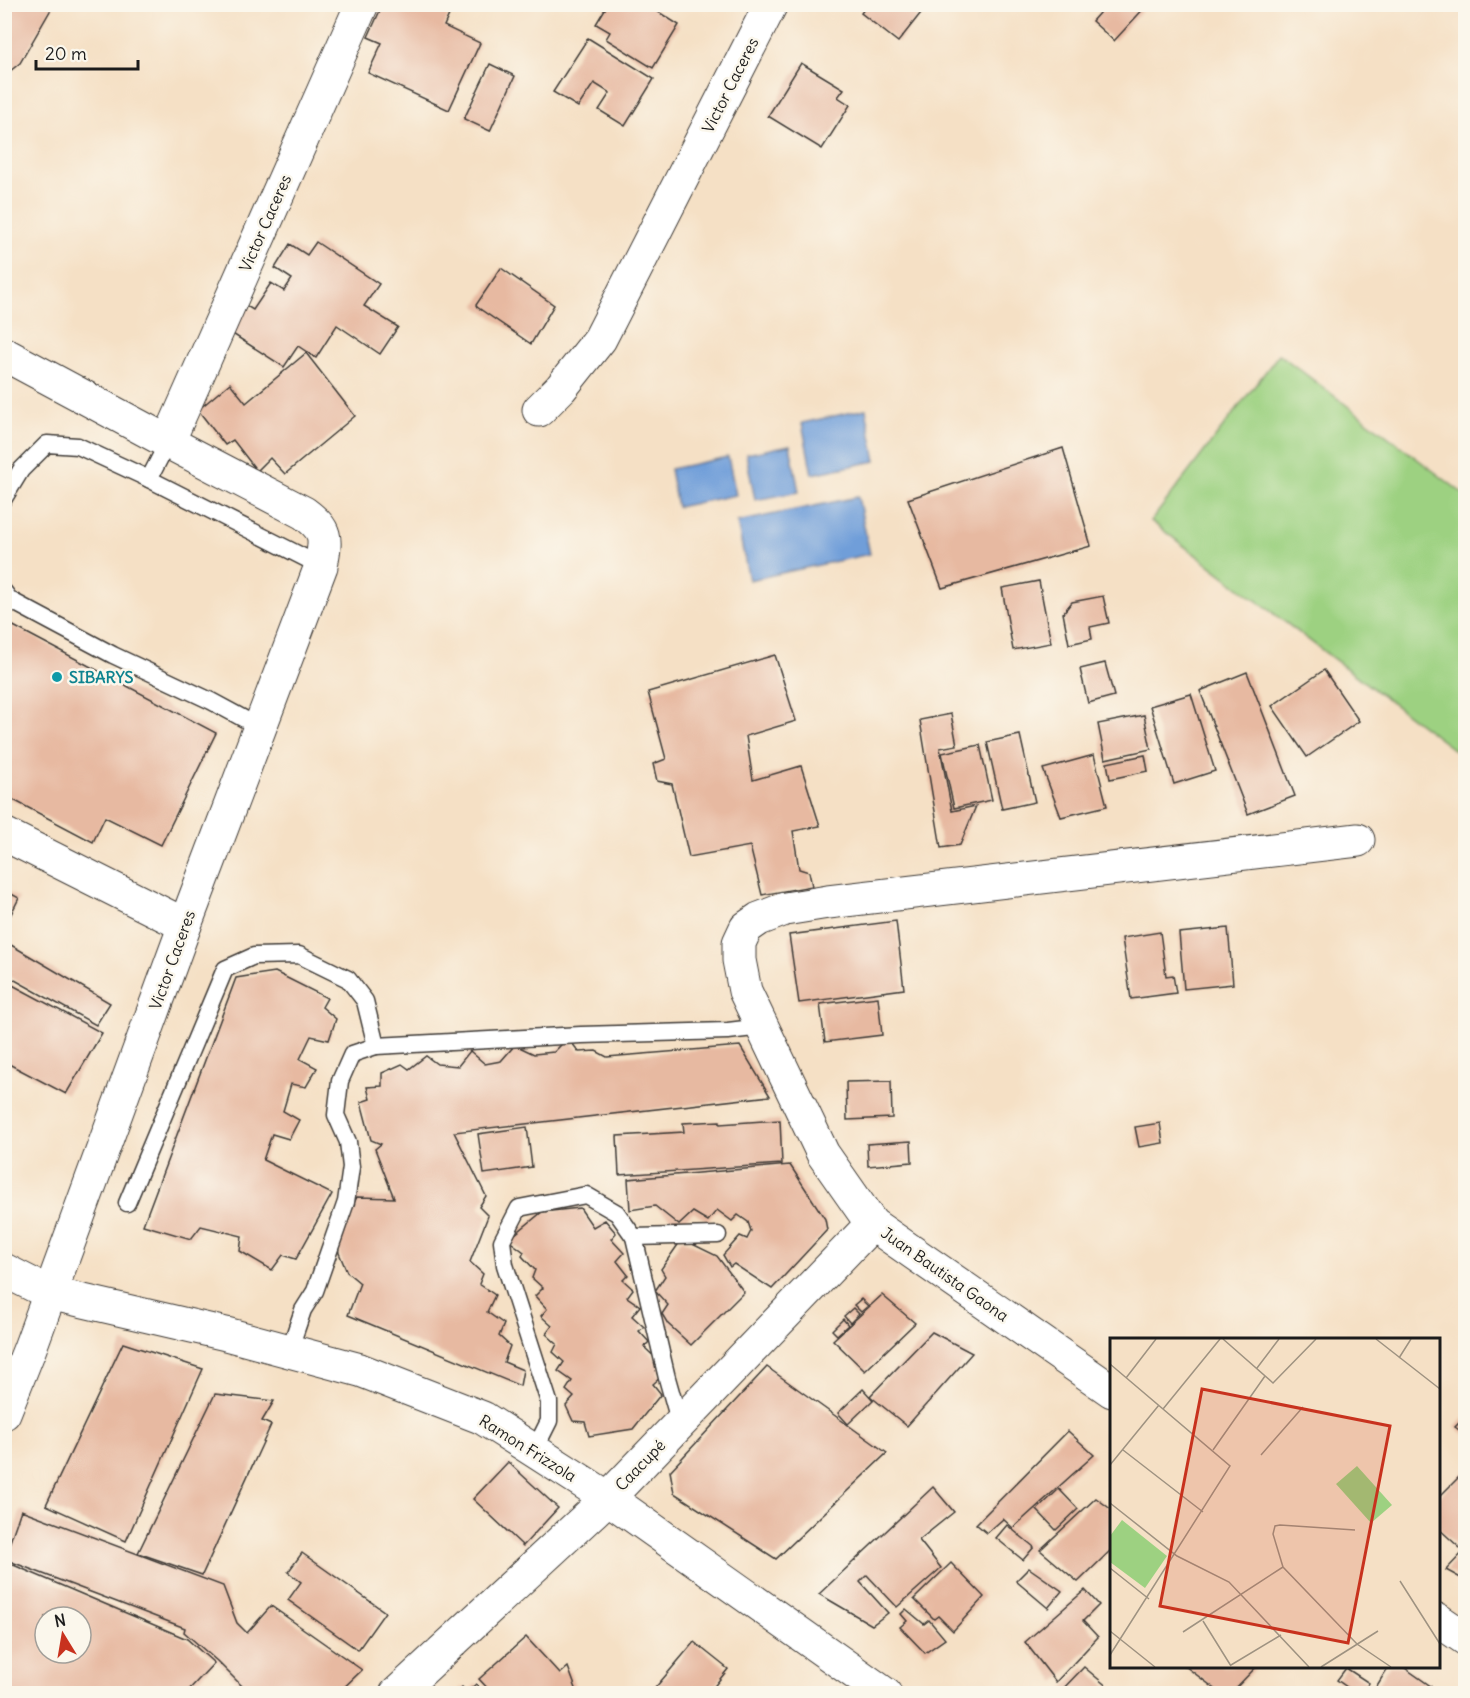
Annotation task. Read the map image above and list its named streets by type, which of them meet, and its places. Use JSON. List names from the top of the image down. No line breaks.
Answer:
{"streets":{"street":["Victor Caceres","Juan Bautista Gaona","Ramon Frizzola","Caacupé"]},"crossings":[["Victor Caceres","Ramon Frizzola"],["Juan Bautista Gaona","Caacupé"],["Ramon Frizzola","Caacupé"]],"places":["SIBARYS"],"scale_bar":"20 m","north":"top"}
